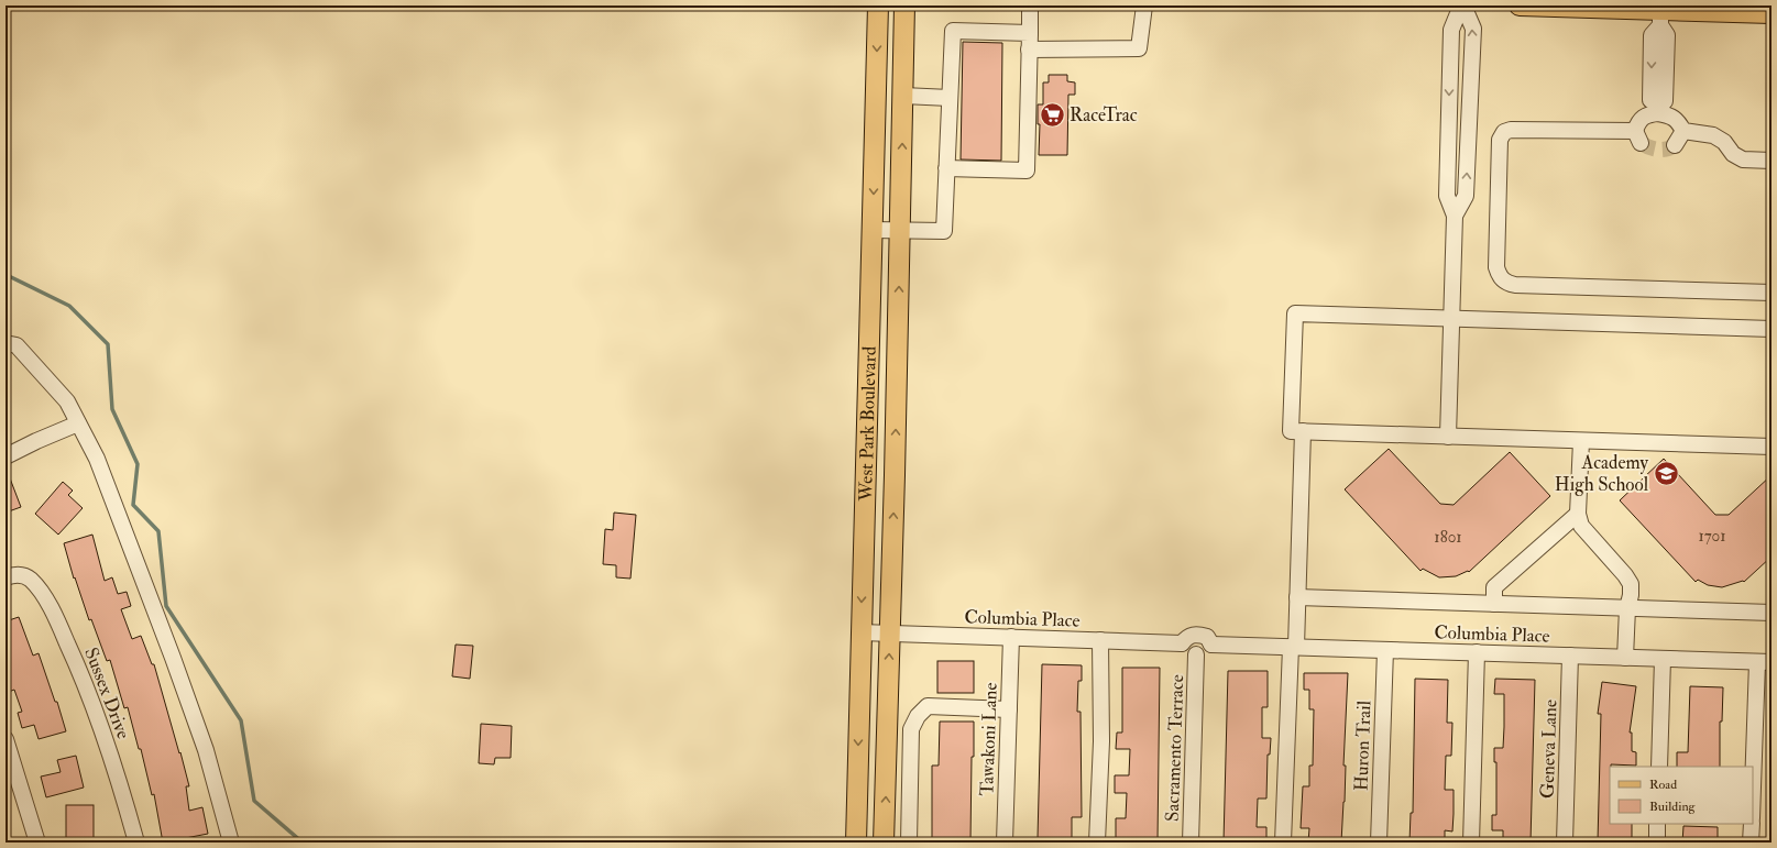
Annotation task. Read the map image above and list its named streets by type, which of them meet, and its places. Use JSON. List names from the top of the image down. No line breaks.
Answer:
{"streets":{"main road":["West Park Boulevard"],"street":["Columbia Place","Sussex Drive","Tawakoni Lane","Huron Trail","Sacramento Terrace","Geneva Lane"]},"crossings":[["West Park Boulevard","Columbia Place"],["Columbia Place","Tawakoni Lane"],["Columbia Place","Huron Trail"],["Columbia Place","Sacramento Terrace"],["Columbia Place","Geneva Lane"]],"places":{"supermarket":["RaceTrac"],"school or university":["Academy High School"]},"house_numbers":["1701","1801"],"legend":["Road","Building"]}
